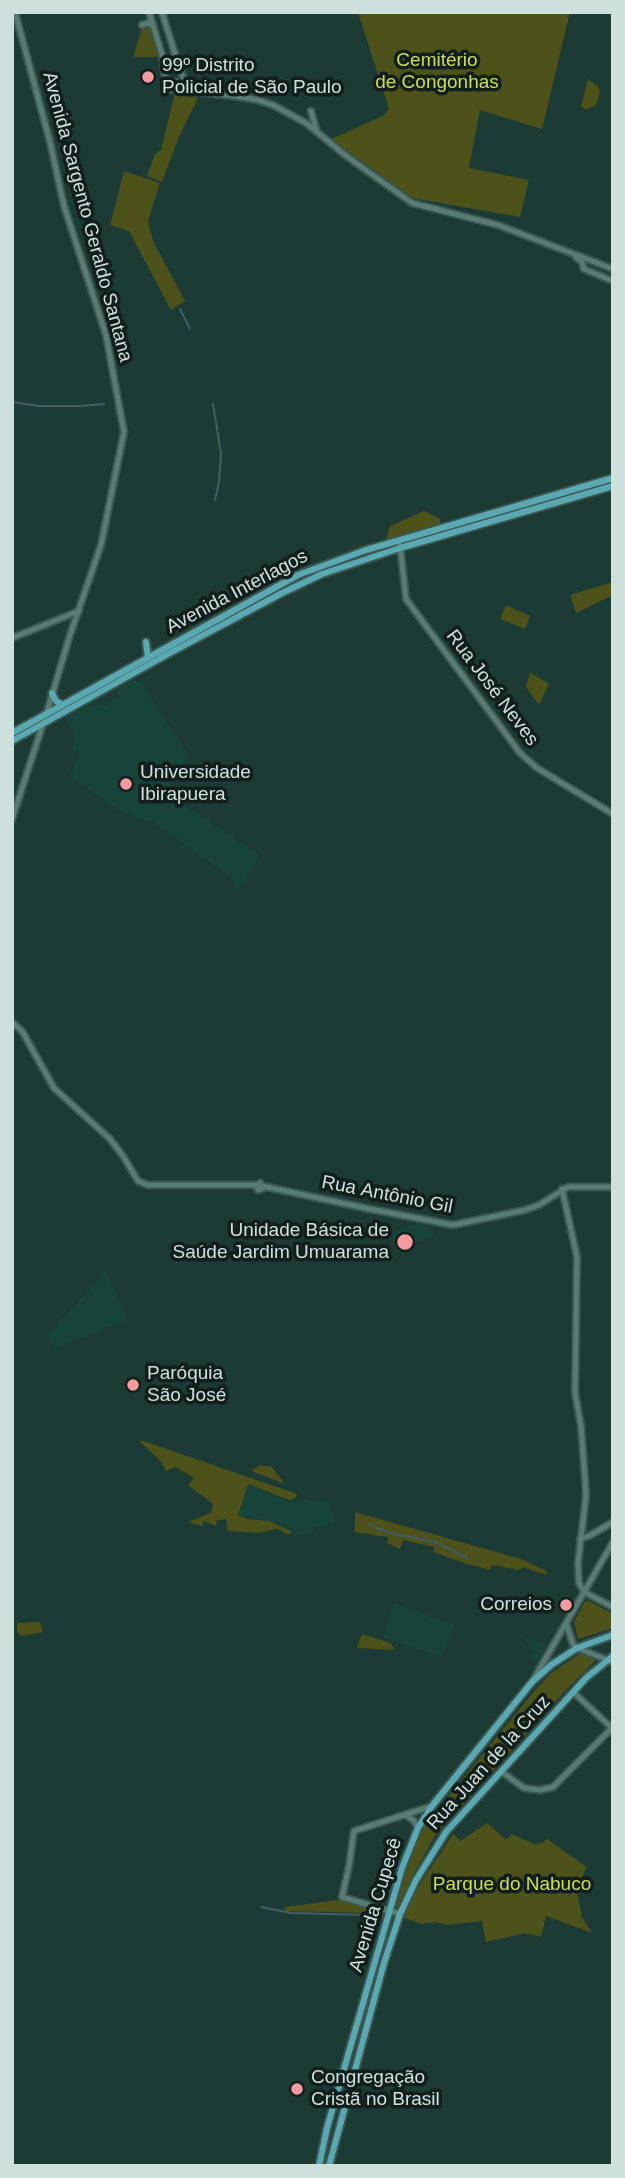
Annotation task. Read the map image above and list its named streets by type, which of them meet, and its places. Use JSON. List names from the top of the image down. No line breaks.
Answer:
{"streets":{"main road":["Avenida Interlagos","Rua Juan de la Cruz","Avenida Cupecê"],"street":["Avenida Sargento Geraldo Santana","Rua José Neves","Rua Antônio Gil"]},"crossings":[["Avenida Sargento Geraldo Santana","Avenida Interlagos"],["Avenida Interlagos","Rua José Neves"],["Rua Juan de la Cruz","Avenida Cupecê"]],"parks":["Cemitério de Congonhas","Parque do Nabuco"],"places":["99º Distrito Policial de São Paulo","Universidade Ibirapuera","Unidade Básica de Saúde Jardim Umuarama","Paróquia São José","Correios","Congregação Cristã no Brasil"]}
